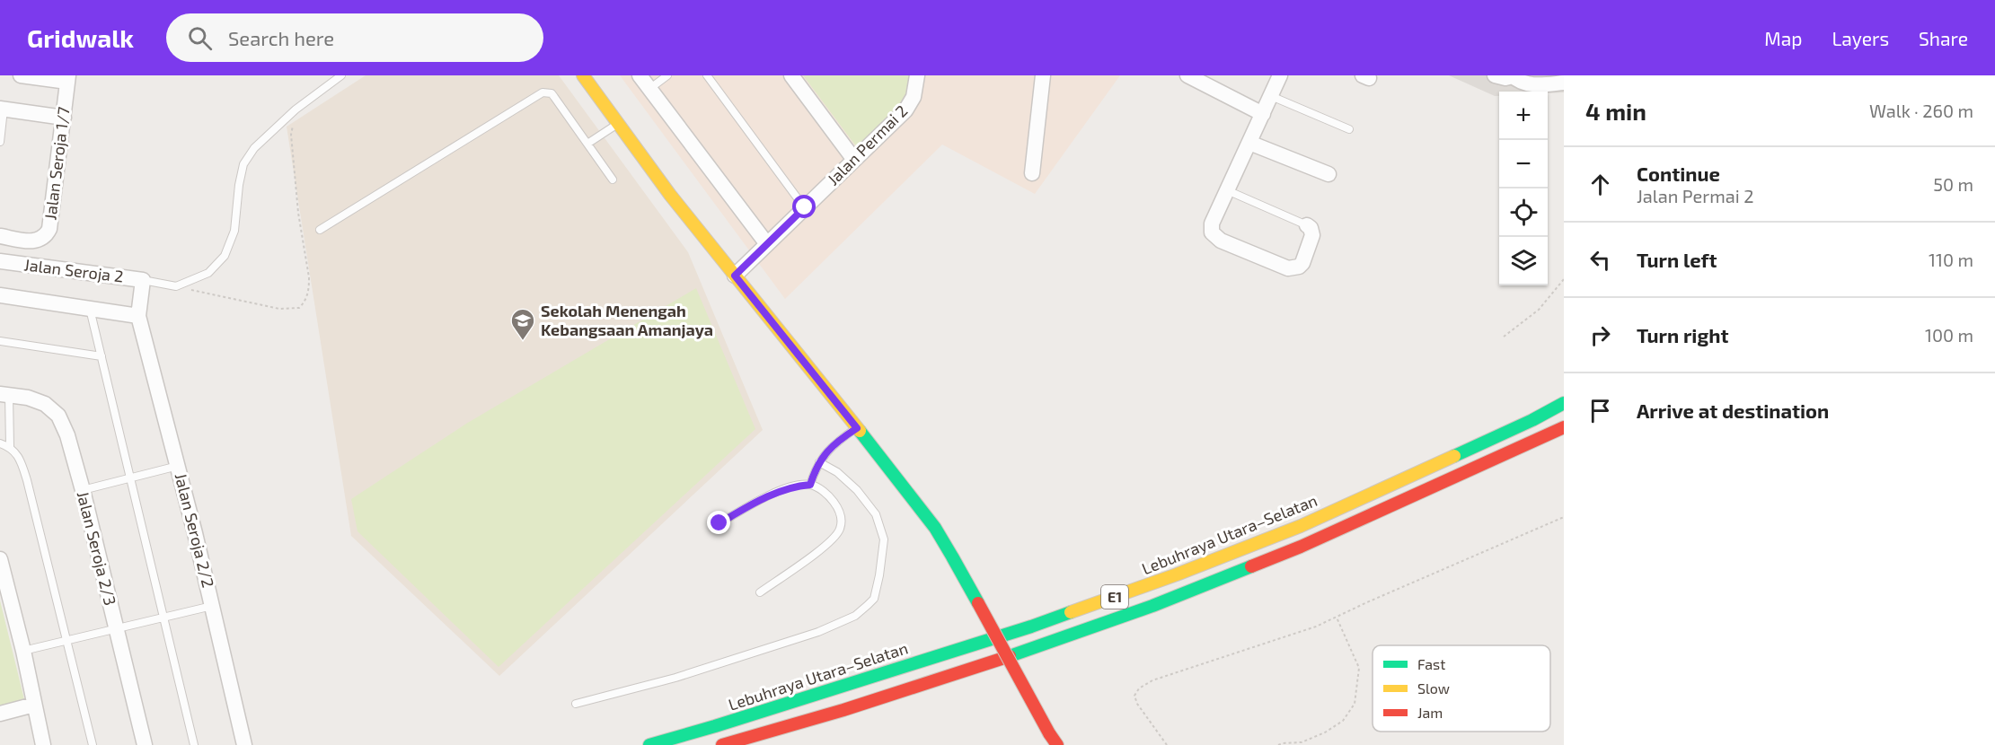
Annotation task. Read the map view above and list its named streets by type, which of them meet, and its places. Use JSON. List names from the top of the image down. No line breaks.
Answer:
{"streets":{"main road":["Lebuhraya Utara–Selatan","E1"],"street":["Jalan Permai 2","Jalan Seroja 1/7","Jalan Seroja 2","Jalan Seroja 2/2","Jalan Seroja 2/3"]},"crossings":[["Jalan Seroja 2","Jalan Seroja 2/2"]],"places":{"school or university":["Sekolah Menengah Kebangsaan Amanjaya"]},"legend":["Fast","Slow","Jam"],"page":{"header":"Gridwalk","search":"Search here","nav":["Map","Layers","Share"],"heading":["4 min","Walk · 260 m"],"map_buttons":["+","−"],"list":[["Continue","Jalan Permai 2","50 m"],["Turn left","110 m"],["Turn right","100 m"],"Arrive at destination"]}}
